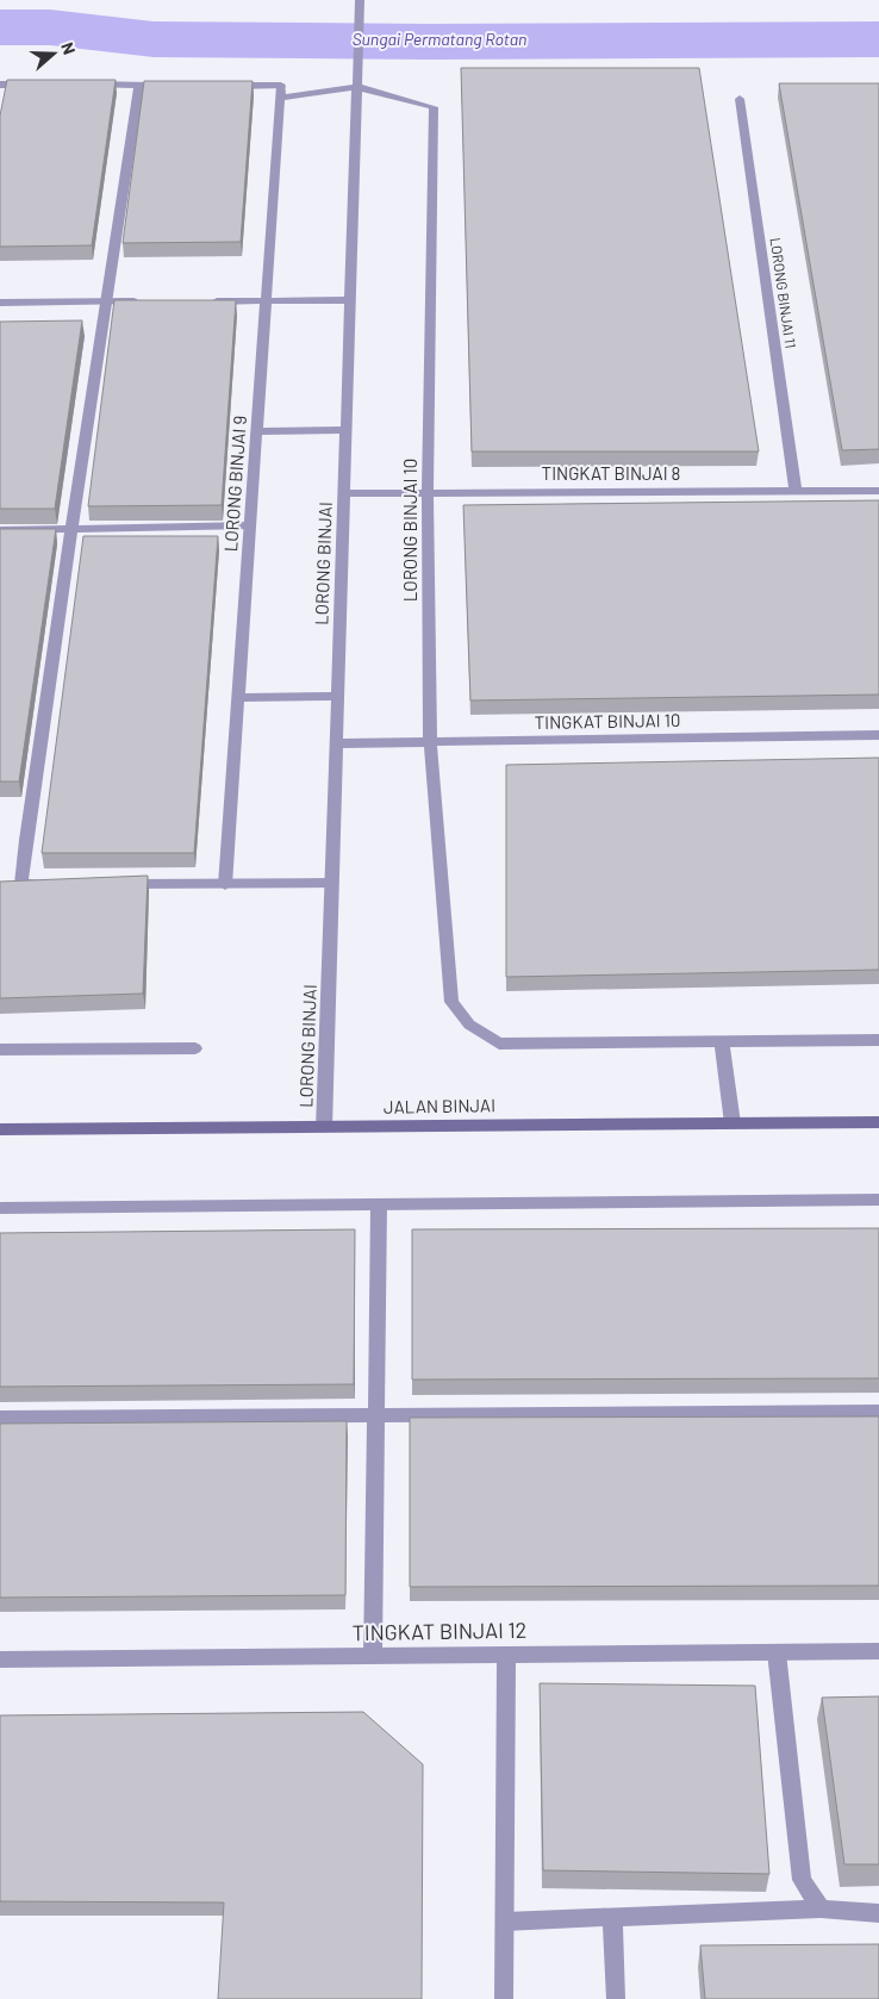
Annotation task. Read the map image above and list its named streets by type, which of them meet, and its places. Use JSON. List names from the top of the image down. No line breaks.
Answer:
{"streets":{"street":["LORONG BINJAI 11","TINGKAT BINJAI 8","LORONG BINJAI 9","LORONG BINJAI 10","LORONG BINJAI","TINGKAT BINJAI 10","JALAN BINJAI","TINGKAT BINJAI 12"]},"crossings":[["LORONG BINJAI 11","TINGKAT BINJAI 8"],["TINGKAT BINJAI 8","LORONG BINJAI 10"],["TINGKAT BINJAI 8","LORONG BINJAI"],["LORONG BINJAI 10","LORONG BINJAI"],["LORONG BINJAI 10","TINGKAT BINJAI 10"],["LORONG BINJAI","TINGKAT BINJAI 10"],["LORONG BINJAI","JALAN BINJAI"]],"water":["Sungai Permatang Rotan"],"north":"right"}
